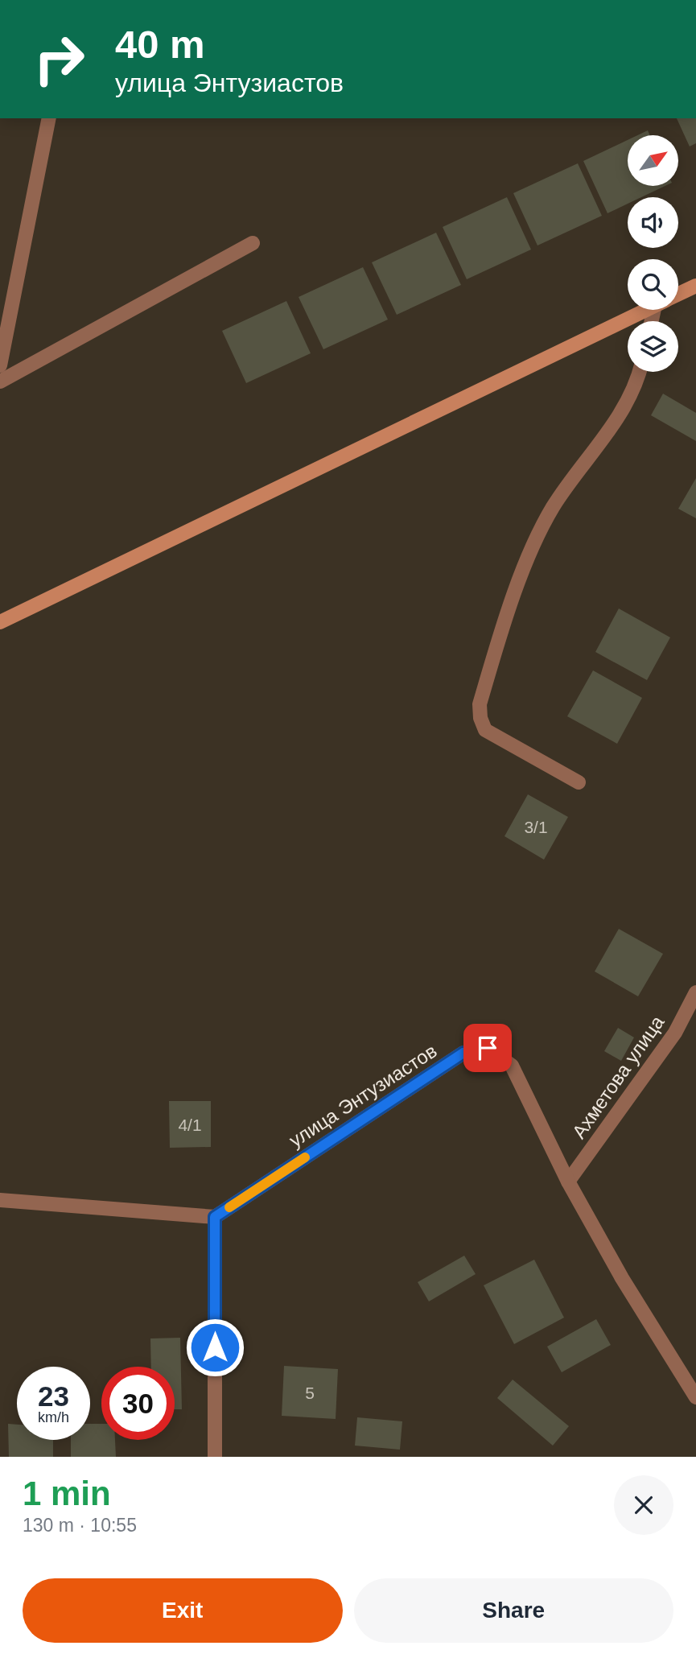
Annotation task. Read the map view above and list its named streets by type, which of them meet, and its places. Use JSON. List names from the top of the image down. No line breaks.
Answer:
{"streets":{"street":["Ахметова улица","улица Энтузиастов"]},"crossings":[["Ахметова улица","улица Энтузиастов"]],"house_numbers":["3/1","4/1","5"],"north":"top right","page":{"turn":["40 m","улица Энтузиастов"],"speed":"23 km/h","limit":"30","heading":["1 min","130 m · 10:55"],"buttons":["Exit","Share"]}}
